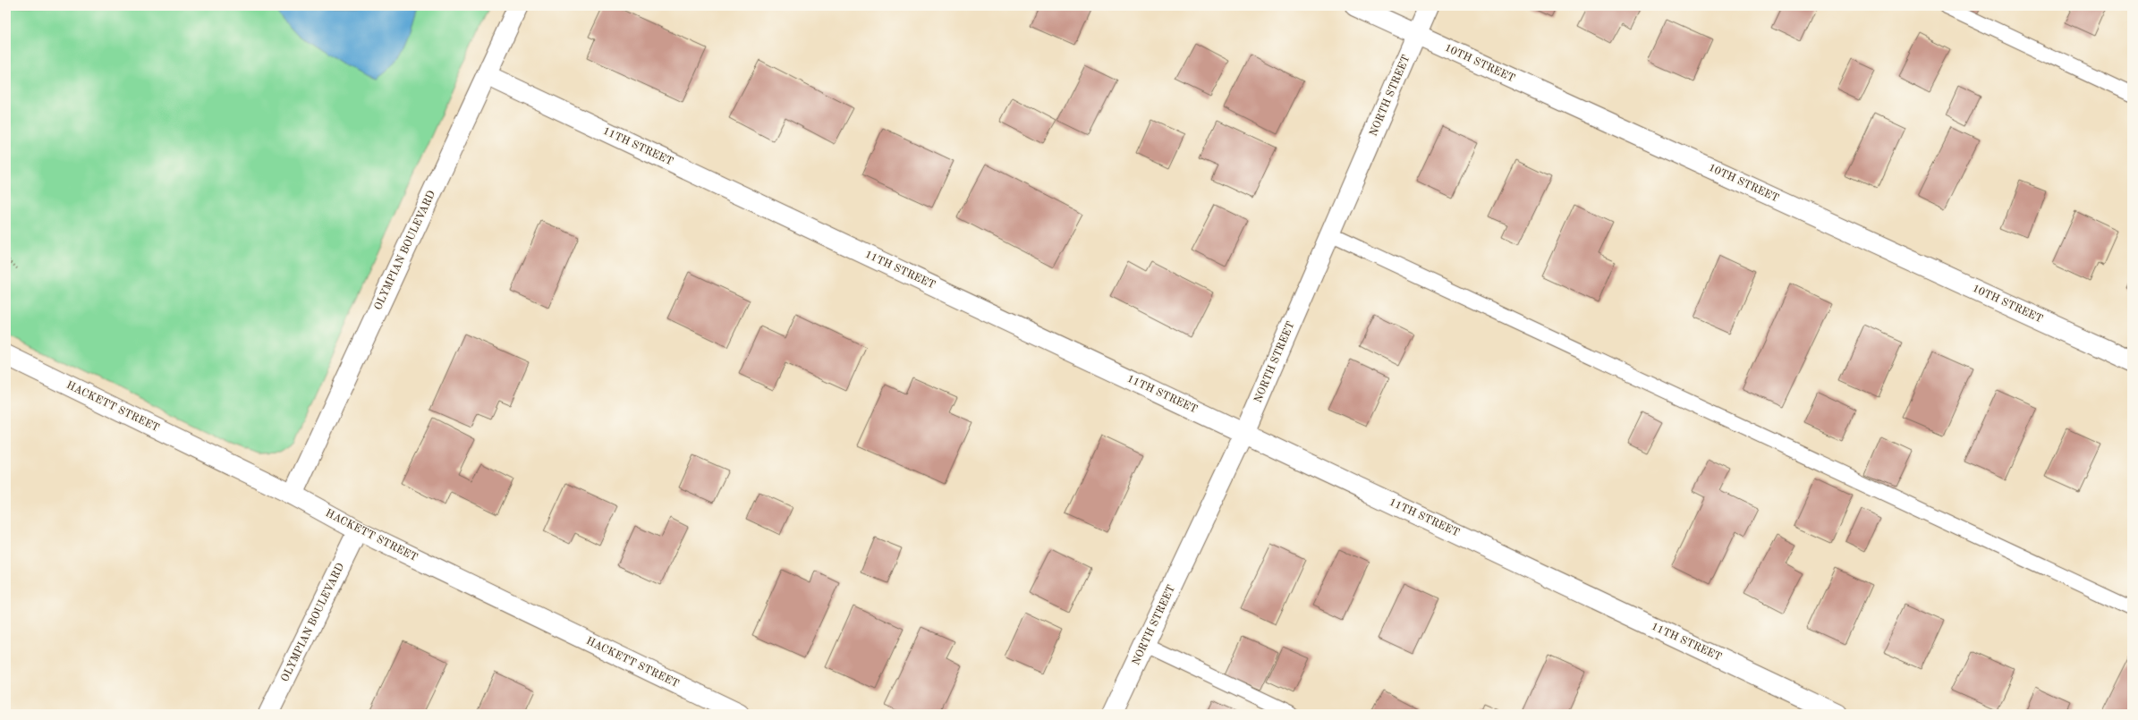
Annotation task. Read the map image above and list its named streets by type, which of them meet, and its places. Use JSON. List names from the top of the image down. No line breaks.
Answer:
{"streets":{"street":["10TH STREET","NORTH STREET","11TH STREET","OLYMPIAN BOULEVARD","HACKETT STREET"]},"crossings":[["10TH STREET","NORTH STREET"],["NORTH STREET","11TH STREET"],["11TH STREET","OLYMPIAN BOULEVARD"],["OLYMPIAN BOULEVARD","HACKETT STREET"]]}
